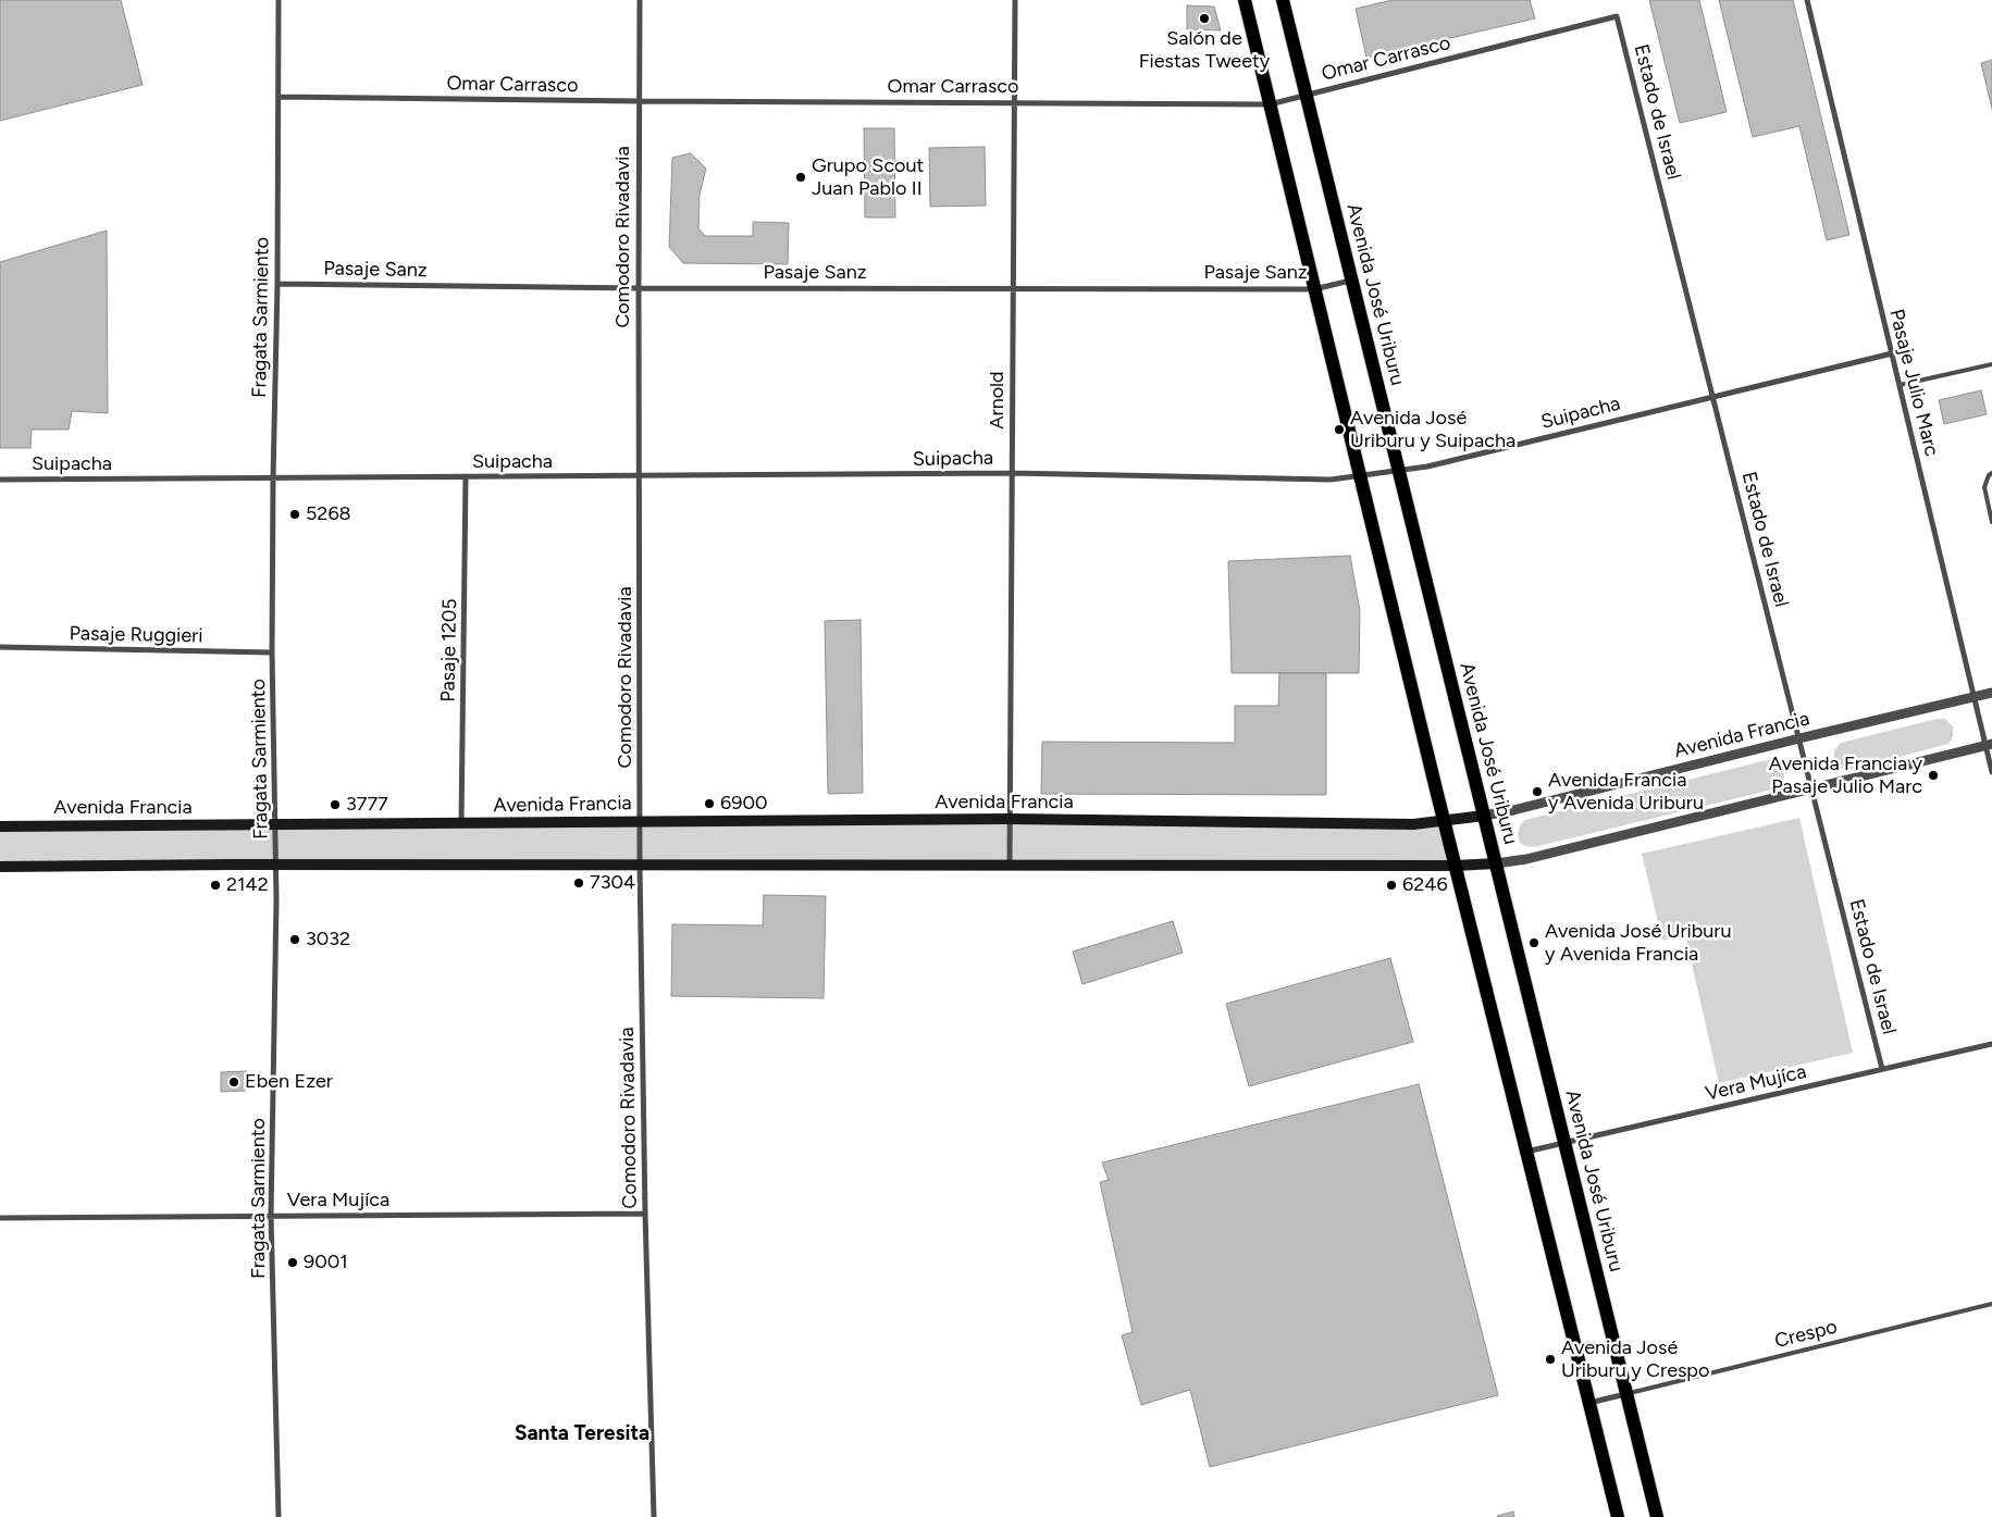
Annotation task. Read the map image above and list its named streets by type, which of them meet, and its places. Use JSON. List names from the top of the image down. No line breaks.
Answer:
{"streets":{"main road":["Avenida José Uriburu","Avenida Francia"],"street":["Omar Carrasco","Estado de Israel","Comodoro Rivadavia","Pasaje Sanz","Fragata Sarmiento","Pasaje Julio Marc","Arnold","Suipacha","Pasaje Ruggieri","Pasaje 1205","Vera Mujíca"],"lane":["Crespo"]},"crossings":[["Omar Carrasco","Estado de Israel"],["Omar Carrasco","Comodoro Rivadavia"],["Omar Carrasco","Avenida José Uriburu"],["Omar Carrasco","Fragata Sarmiento"],["Omar Carrasco","Arnold"],["Estado de Israel","Suipacha"],["Estado de Israel","Avenida Francia"],["Estado de Israel","Vera Mujíca"],["Comodoro Rivadavia","Pasaje Sanz"],["Comodoro Rivadavia","Suipacha"],["Comodoro Rivadavia","Avenida Francia"],["Comodoro Rivadavia","Vera Mujíca"],["Pasaje Sanz","Avenida José Uriburu"],["Pasaje Sanz","Fragata Sarmiento"],["Pasaje Sanz","Arnold"],["Avenida José Uriburu","Suipacha"],["Avenida José Uriburu","Avenida Francia"],["Avenida José Uriburu","Vera Mujíca"],["Avenida José Uriburu","Crespo"],["Fragata Sarmiento","Suipacha"],["Fragata Sarmiento","Pasaje Ruggieri"],["Fragata Sarmiento","Avenida Francia"],["Fragata Sarmiento","Vera Mujíca"],["Pasaje Julio Marc","Suipacha"],["Pasaje Julio Marc","Avenida Francia"],["Arnold","Suipacha"],["Arnold","Avenida Francia"],["Suipacha","Pasaje 1205"],["Pasaje 1205","Avenida Francia"]],"districts":["Santa Teresita"],"places":["Salón de Fiestas Tweety","Grupo Scout Juan Pablo II","Avenida José Uriburu y Suipacha","5268","Avenida Francia y Pasaje Julio Marc","Avenida Francia y Avenida Uriburu","6900","3777","7304","2142","6246","3032","Avenida José Uriburu y Avenida Francia","Eben Ezer","9001","Avenida José Uriburu y Crespo"]}
